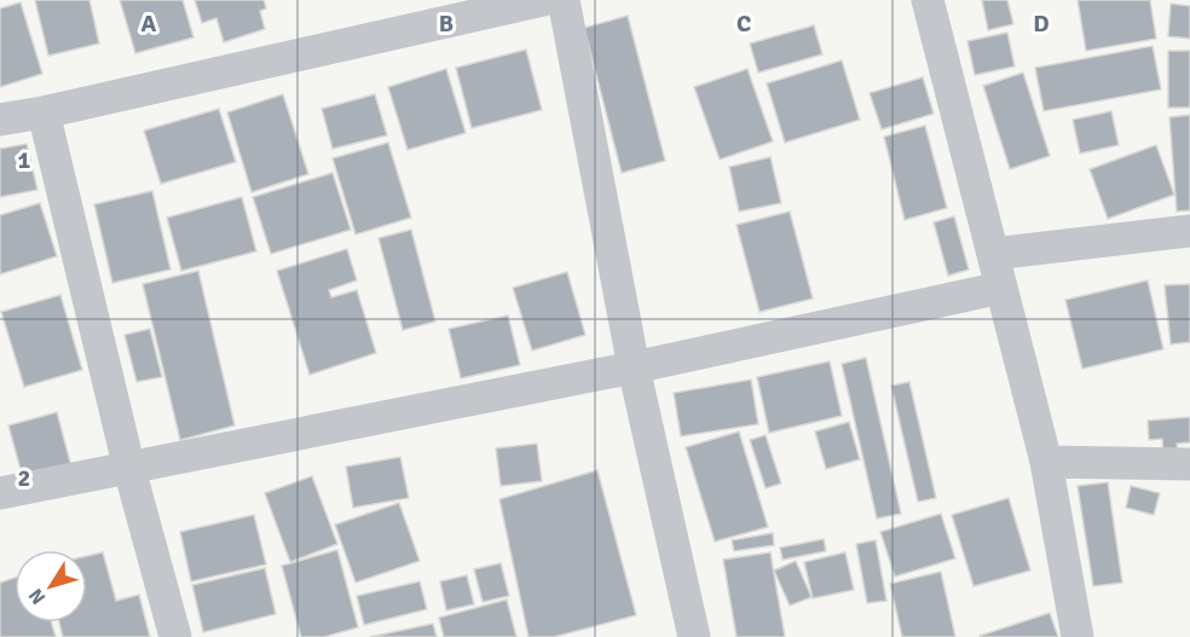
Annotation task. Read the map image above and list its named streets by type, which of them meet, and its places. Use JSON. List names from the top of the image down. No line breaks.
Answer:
{"north":"bottom left","grid":{"columns":["A","B","C","D"],"rows":["1","2"]}}
